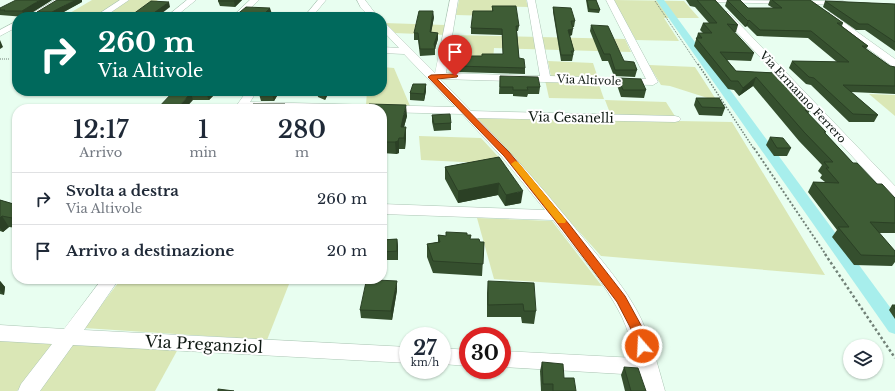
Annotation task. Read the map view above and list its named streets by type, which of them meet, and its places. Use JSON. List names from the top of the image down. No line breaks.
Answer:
{"streets":{"street":["Via Altivole","Via Ermanno Ferrero","Via Cesanelli","Via Preganziol"]},"page":{"turn":["260 m","Via Altivole"],"eta":["12:17","Arrivo","1","min","280","m"],"list":[{"name":"Svolta a destra","note":"Via Altivole","value":"260 m"},{"name":"Arrivo a destinazione","value":"20 m"}],"speed":"27 km/h","limit":"30"}}
